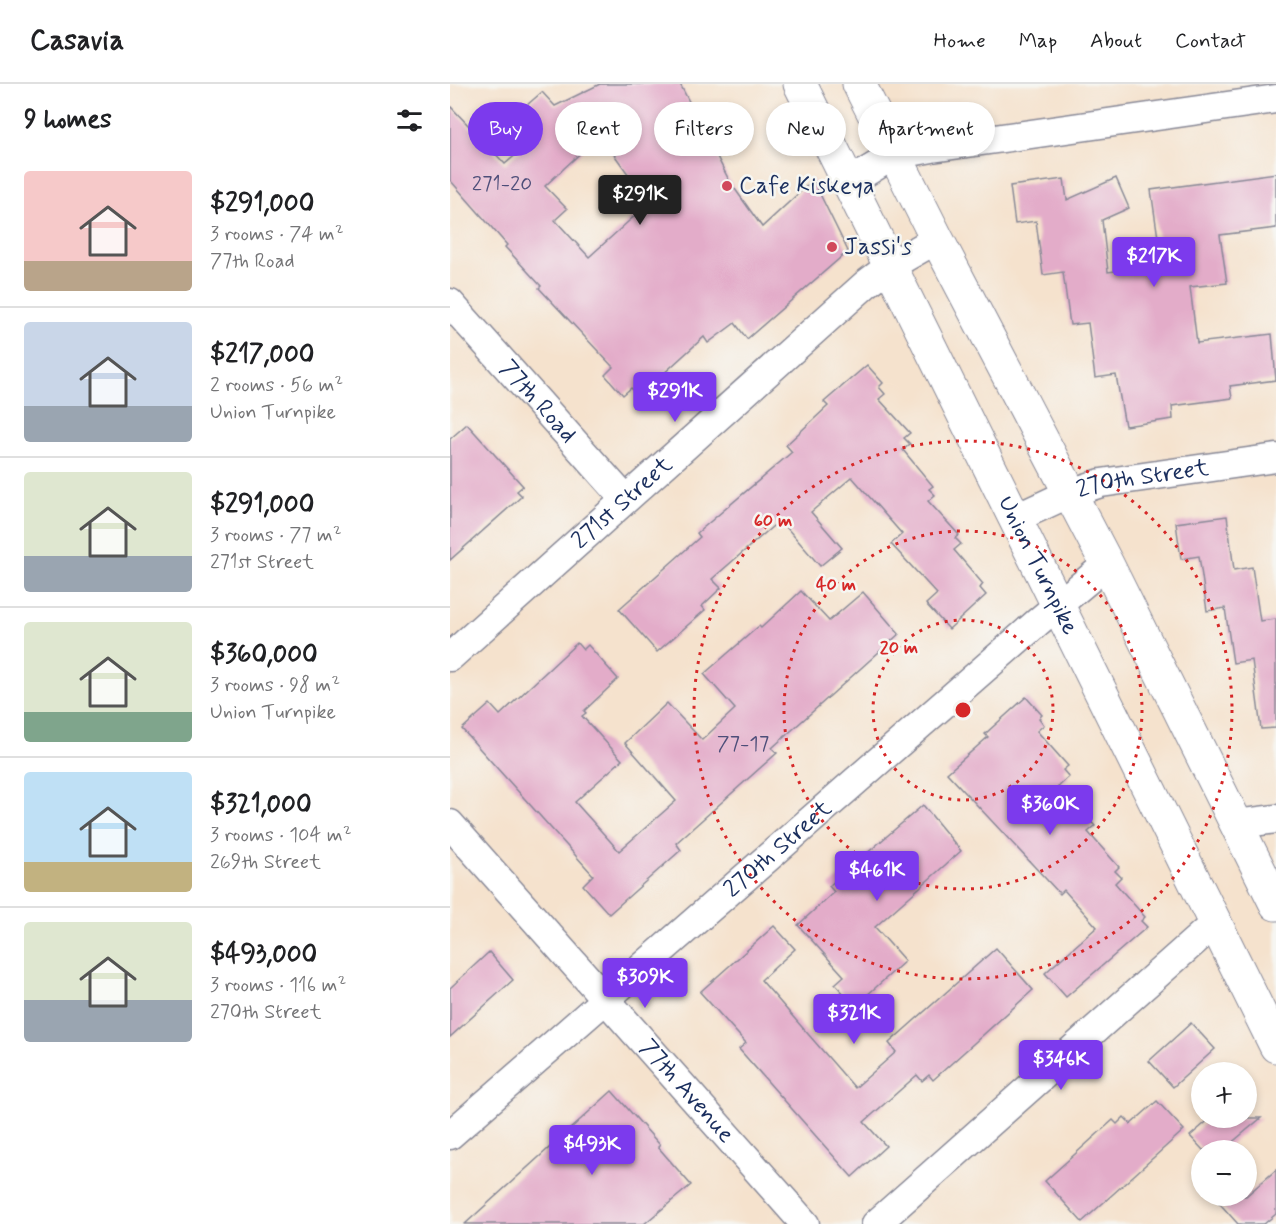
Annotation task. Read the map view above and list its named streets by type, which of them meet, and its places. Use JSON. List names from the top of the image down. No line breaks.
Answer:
{"streets":{"main road":["Union Turnpike"],"street":["77th Road","270th Street","271st Street","77th Avenue"]},"crossings":[["77th Road","271st Street"],["270th Street","Union Turnpike"],["270th Street","77th Avenue"],["271st Street","Union Turnpike"]],"places":["Cafe Kiskeya","Jassi's"],"house_numbers":["271-20","77-17"],"page":{"header":"Casavia","nav":["Home","Map","About","Contact"],"heading":"9 homes","chip":["Buy","Rent","Filters","New","Apartment"],"list":[{"name":"$291,000","note":"3 rooms · 74 m² · 77th Road"},{"name":"$217,000","note":"2 rooms · 56 m² · Union Turnpike"},{"name":"$291,000","note":"3 rooms · 77 m² · 271st Street"},{"name":"$360,000","note":"3 rooms · 98 m² · Union Turnpike"},{"name":"$321,000","note":"3 rooms · 104 m² · 269th Street"},{"name":"$493,000","note":"3 rooms · 116 m² · 270th Street"}],"price":["$291K","$217K","$291K","$360K","$461K","$309K","$321K","$346K","$493K"],"map_buttons":["+","−"]},"rings":["60 m","40 m","20 m"]}
